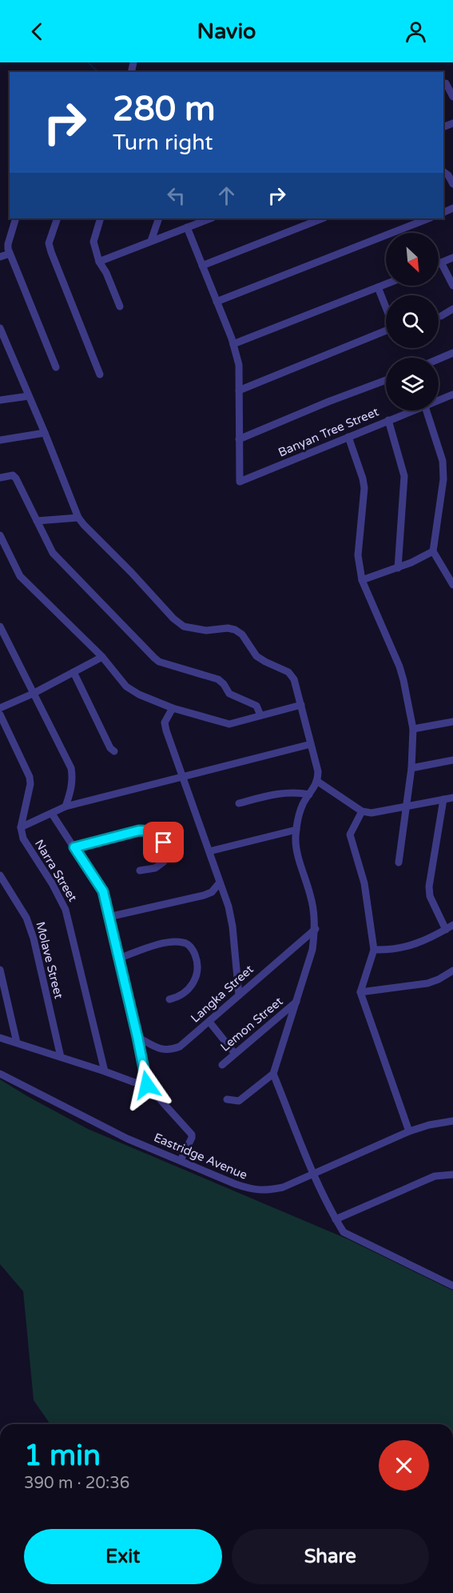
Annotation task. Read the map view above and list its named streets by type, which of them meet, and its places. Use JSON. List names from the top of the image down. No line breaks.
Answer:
{"streets":{"street":["Banyan Tree Street","Narra Street","Molave Street","Langka Street","Lemon Street","Eastridge Avenue"]},"north":"bottom right","page":{"header":"Navio","turn":["280 m","Turn right"],"heading":["1 min","390 m · 20:36"],"buttons":["Exit","Share"]}}
